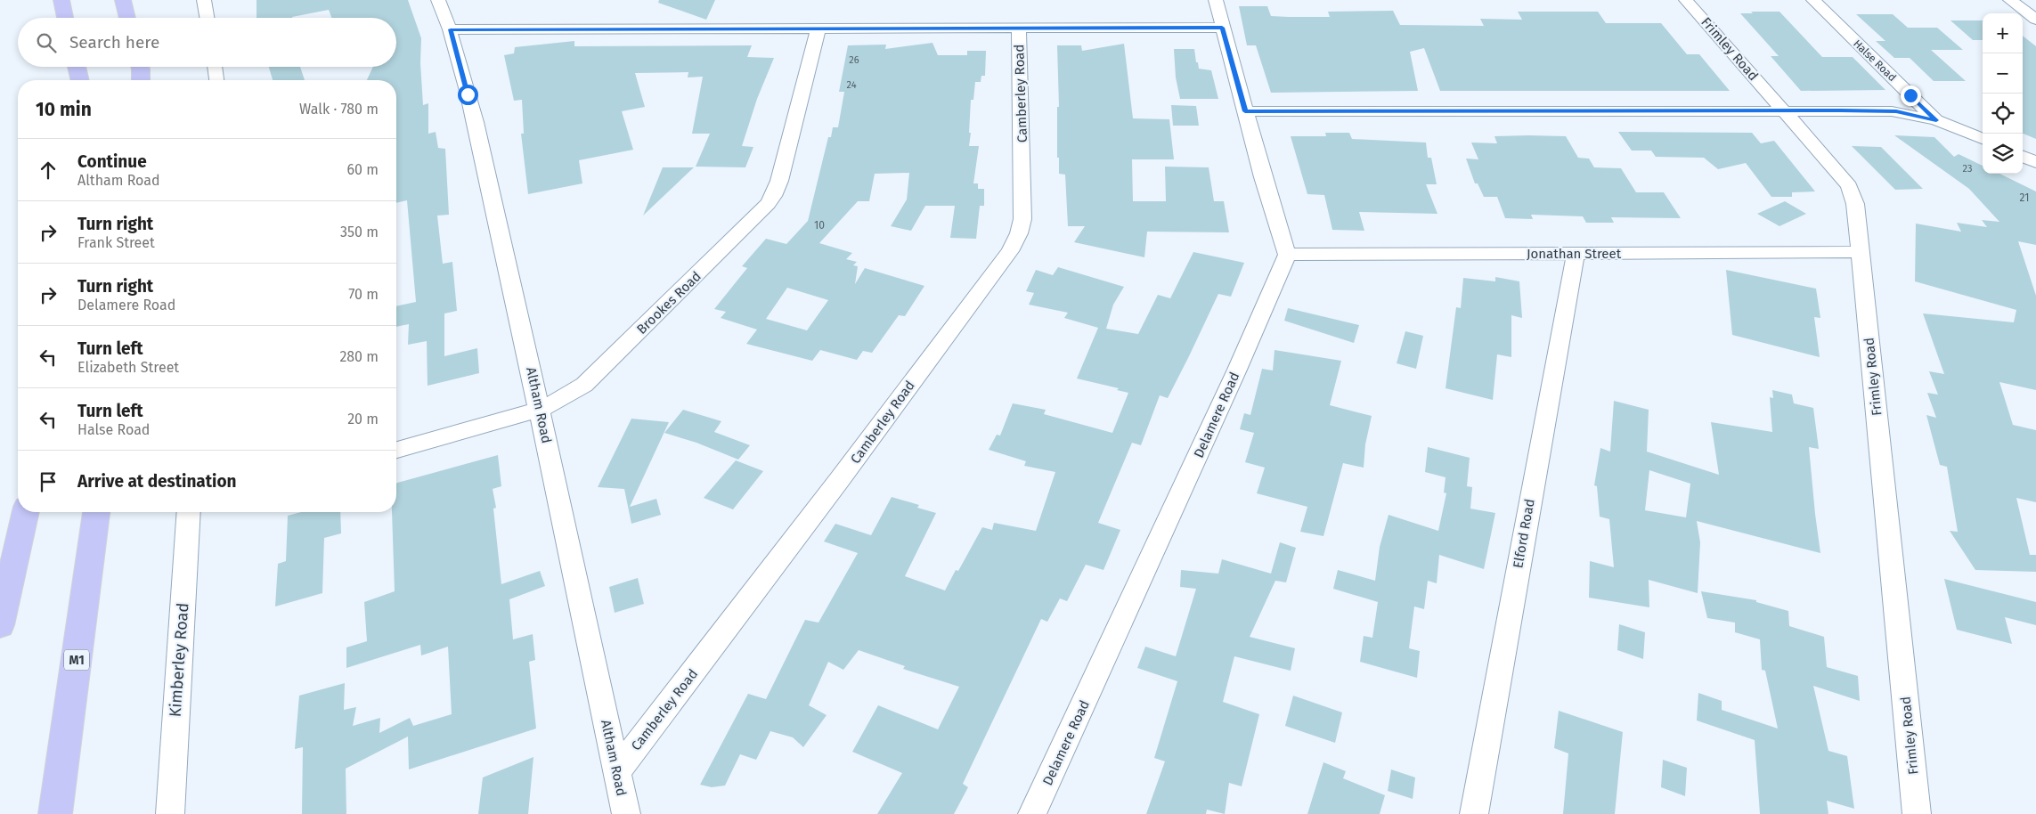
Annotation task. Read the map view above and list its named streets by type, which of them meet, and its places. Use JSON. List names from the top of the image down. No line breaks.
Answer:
{"streets":{"highway":["M1"],"street":["Frimley Road","Halse Road","Camberley Road","Jonathan Street","Brookes Road","Altham Road","Delamere Road","Elford Road","Kimberley Road"]},"crossings":[["Frimley Road","Jonathan Street"],["Camberley Road","Altham Road"],["Jonathan Street","Delamere Road"],["Jonathan Street","Elford Road"],["Brookes Road","Altham Road"]],"house_numbers":["26","24","23","21","10"],"page":{"map_buttons":["+","−"],"search":"Search here","heading":["10 min","Walk · 780 m"],"list":[["Continue","Altham Road","60 m"],["Turn right","Frank Street","350 m"],["Turn right","Delamere Road","70 m"],["Turn left","Elizabeth Street","280 m"],["Turn left","Halse Road","20 m"],"Arrive at destination"]}}
